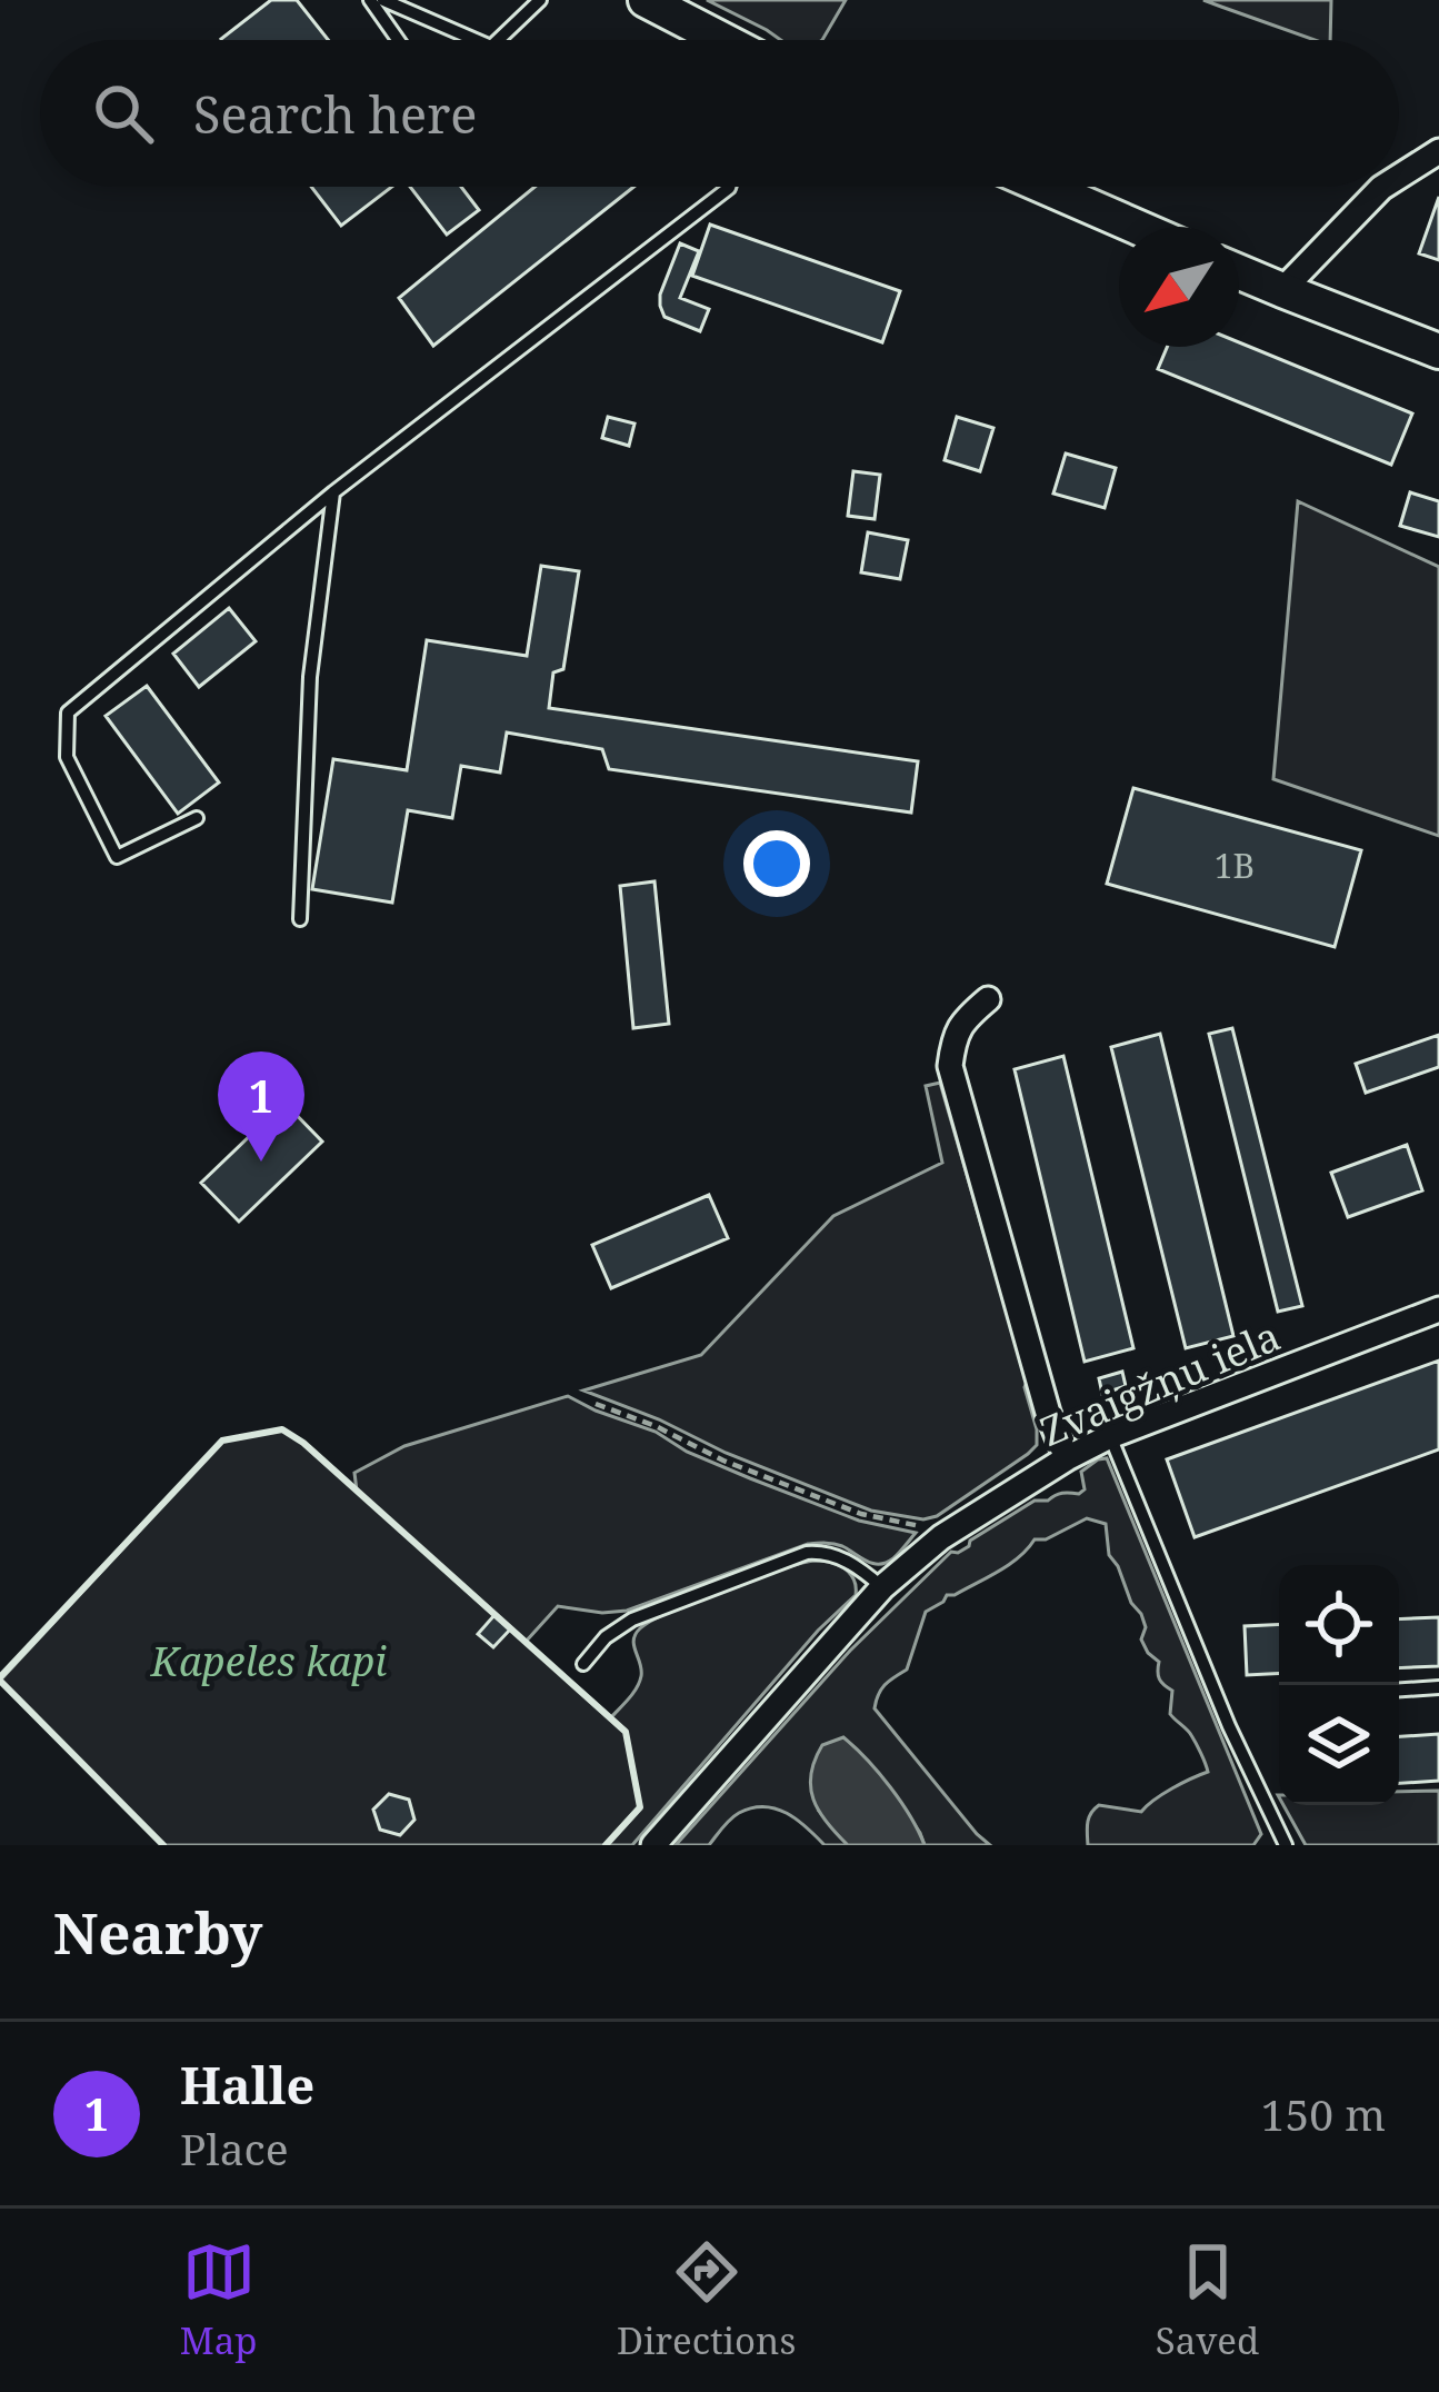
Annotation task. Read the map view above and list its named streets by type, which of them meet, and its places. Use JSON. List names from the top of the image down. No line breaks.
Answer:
{"streets":{"street":["Zvaigžņu iela"]},"parks":["Kapeles kapi"],"house_numbers":["1B"],"north":"bottom left","page":{"search":"Search here","pins":"1","heading":"Nearby","list":[{"mark":"1","name":"Halle","note":"Place","value":"150 m"}],"nav":["Map","Directions","Saved"]}}
